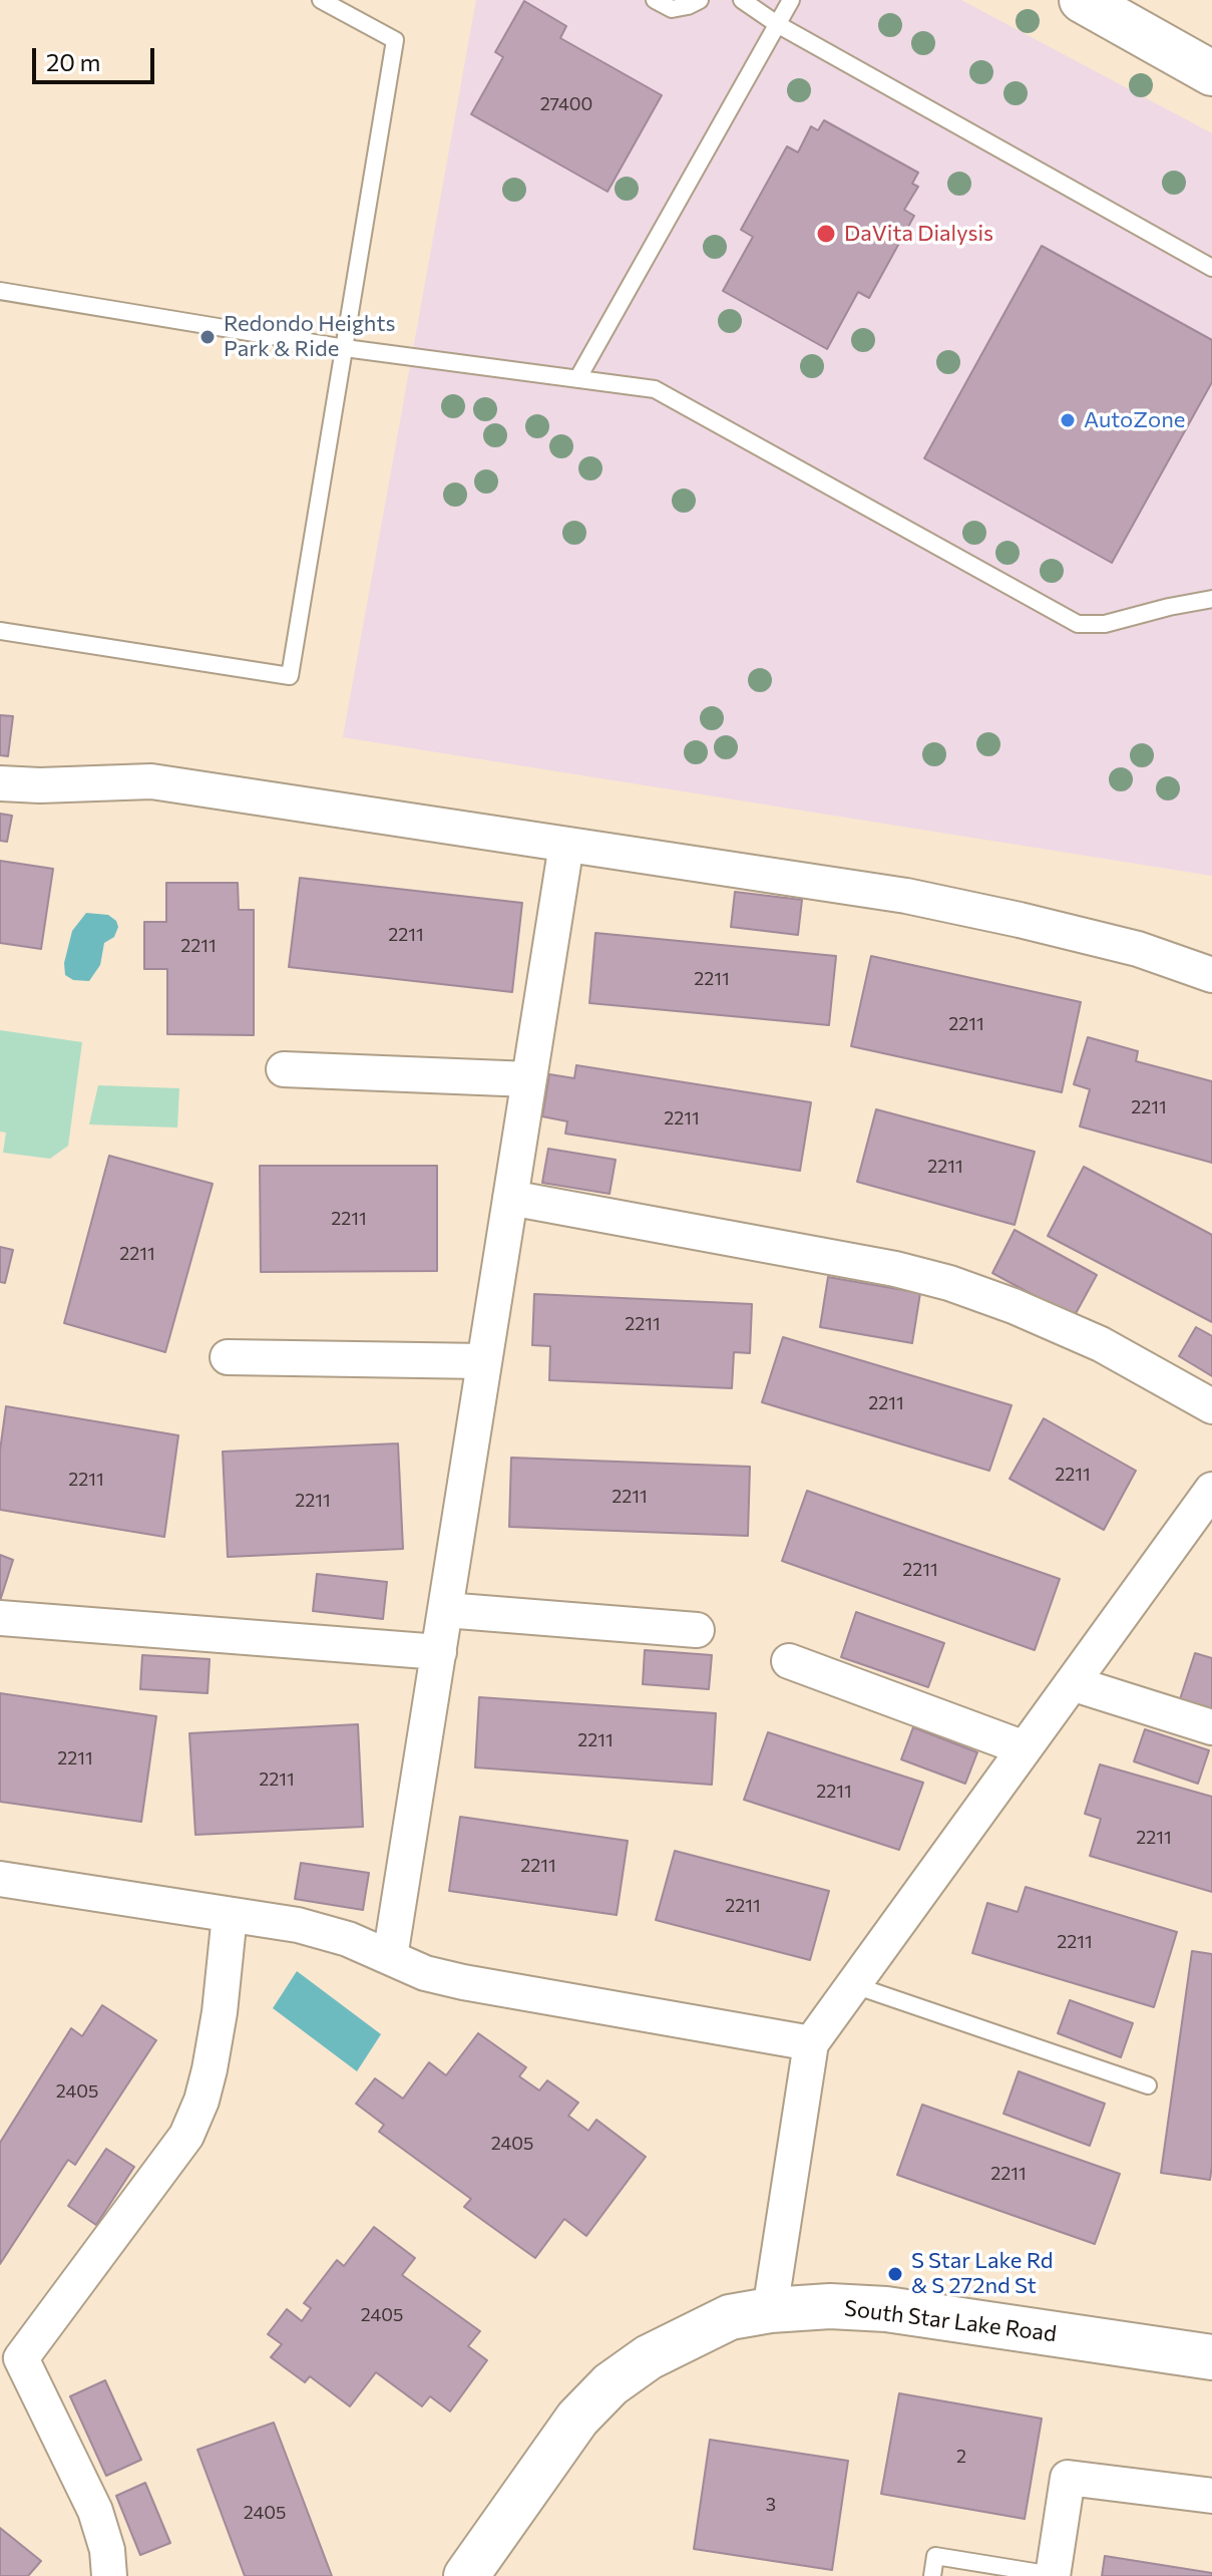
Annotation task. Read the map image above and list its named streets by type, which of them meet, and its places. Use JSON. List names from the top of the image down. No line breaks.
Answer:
{"streets":{"street":["South Star Lake Road"]},"places":["DaVita Dialysis","Redondo Heights Park & Ride","AutoZone","S Star Lake Rd & S 272nd St"],"house_numbers":["27400","2211","2211","2211","2211","2211","2211","2211","2211","2211","2211","2211","2211","2211","2211","2211","2211","2211","2211","2211","2211","2211","2211","2211","2211","2405","2405","2211","2405","2","3","2405"],"scale_bar":"20 m"}
